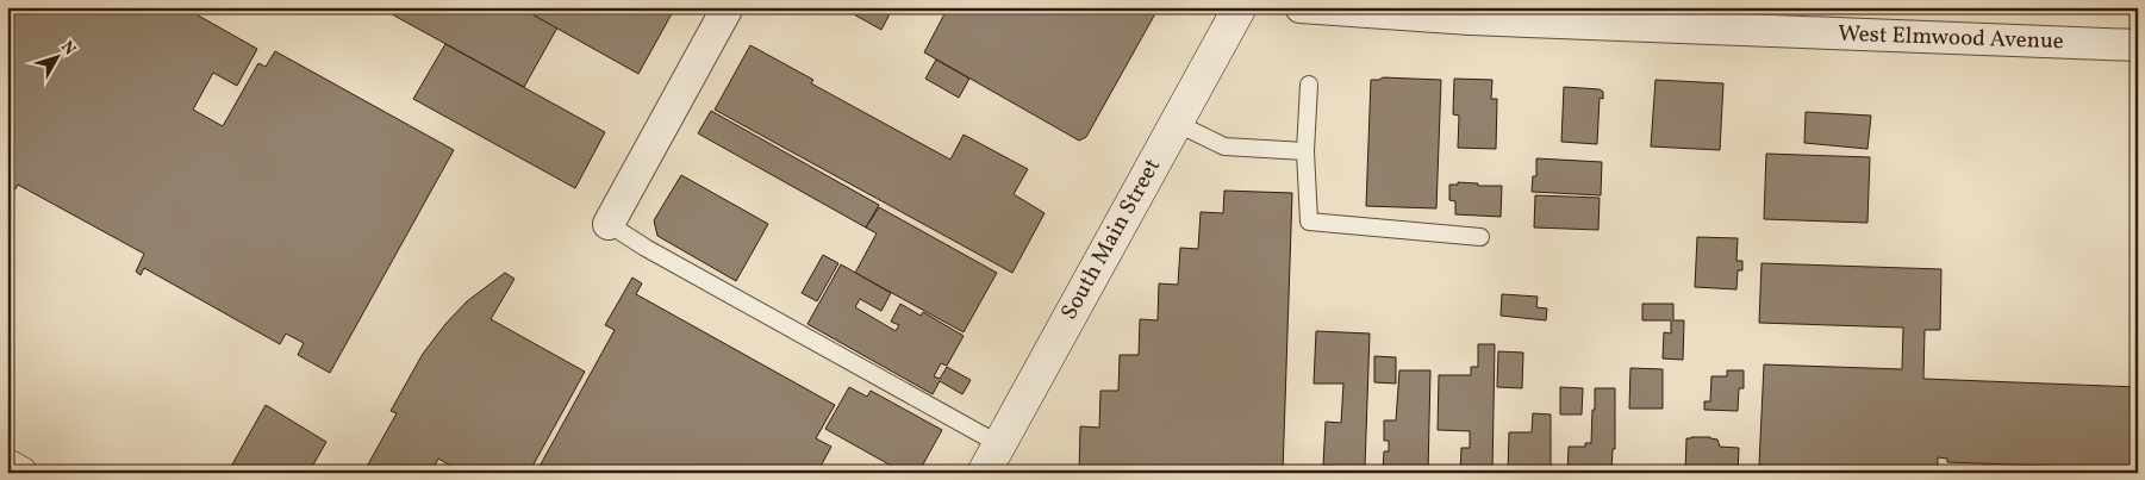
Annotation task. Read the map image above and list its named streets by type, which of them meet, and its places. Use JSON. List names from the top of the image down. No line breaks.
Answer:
{"streets":{"main road":["South Main Street"],"street":["West Elmwood Avenue"]},"north":"top right"}
